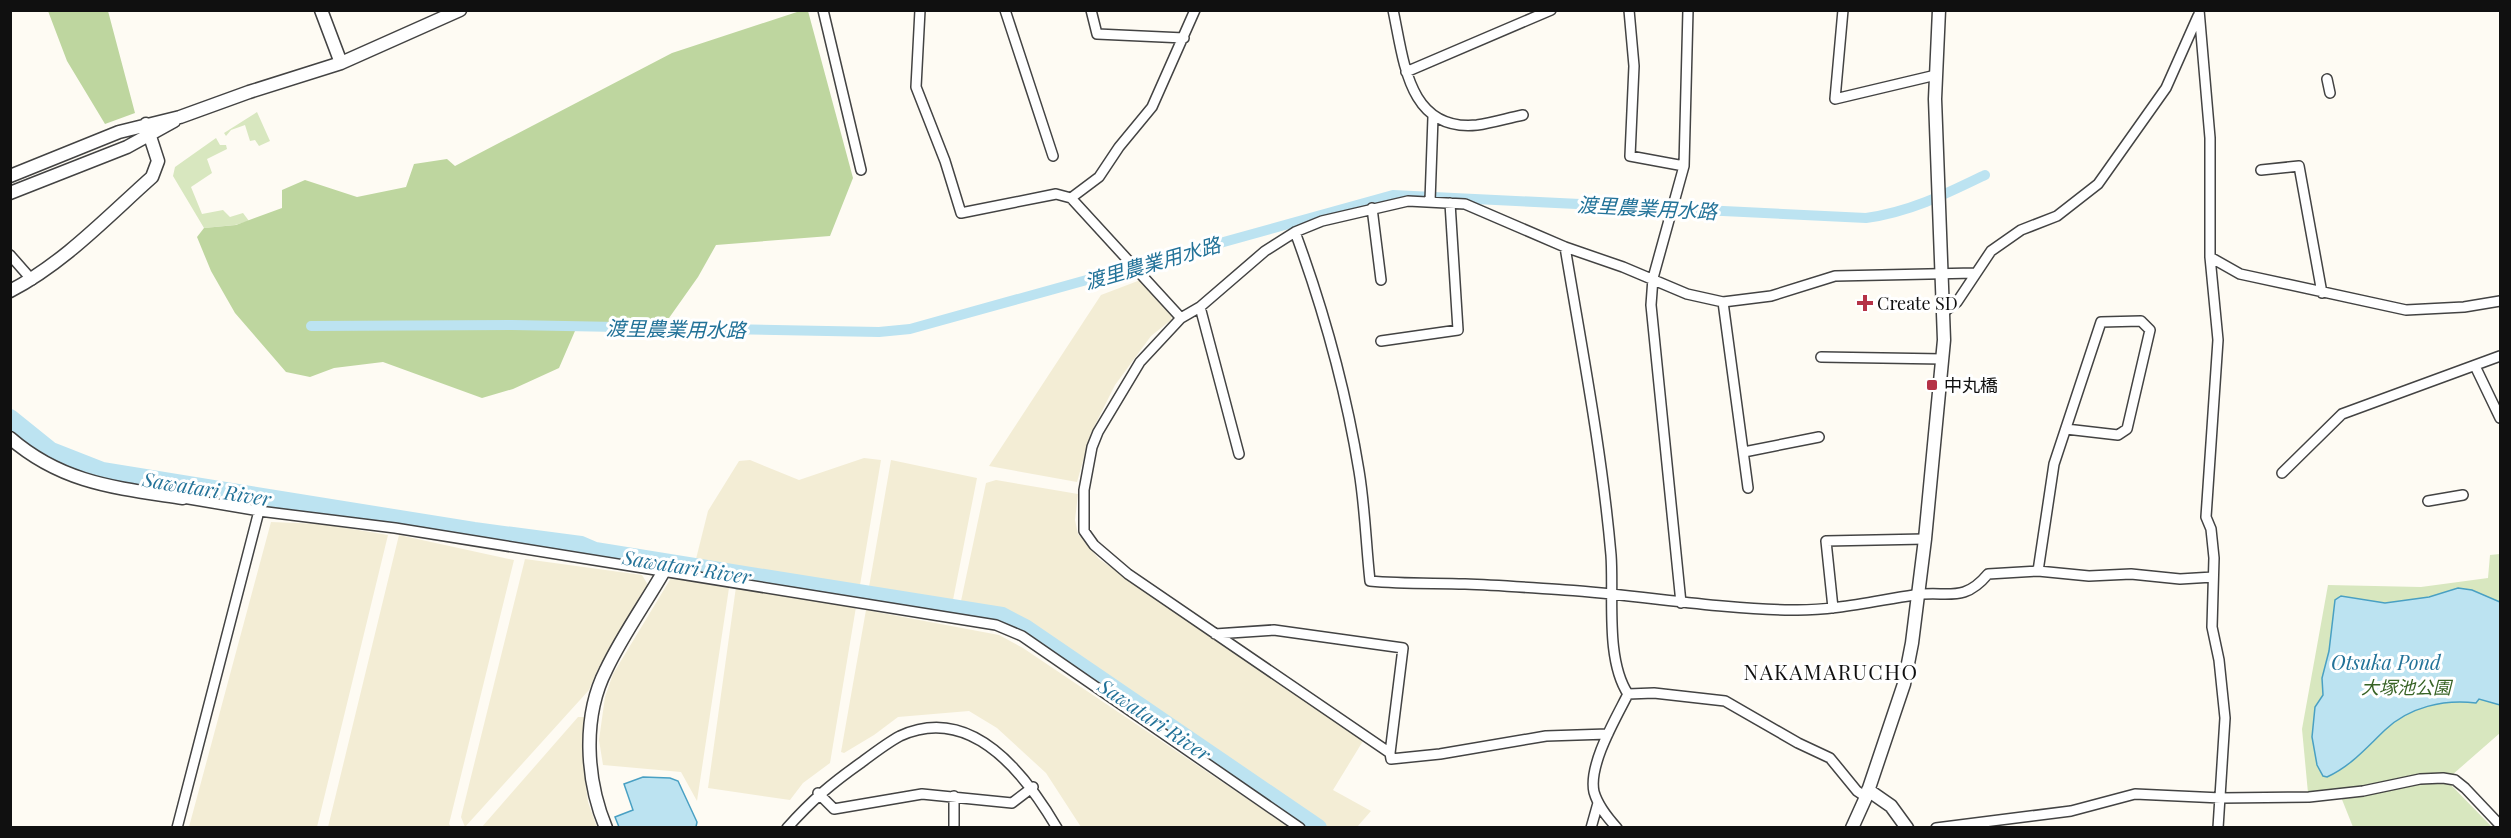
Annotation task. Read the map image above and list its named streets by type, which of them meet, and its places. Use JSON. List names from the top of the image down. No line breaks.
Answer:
{"districts":["NAKAMARUCHO"],"water":["渡里農業用水路","Sawatari River","Otsuka Pond"],"parks":["大塚池公園"],"places":{"health":["Create SD"],"transit":["中丸橋"]}}
